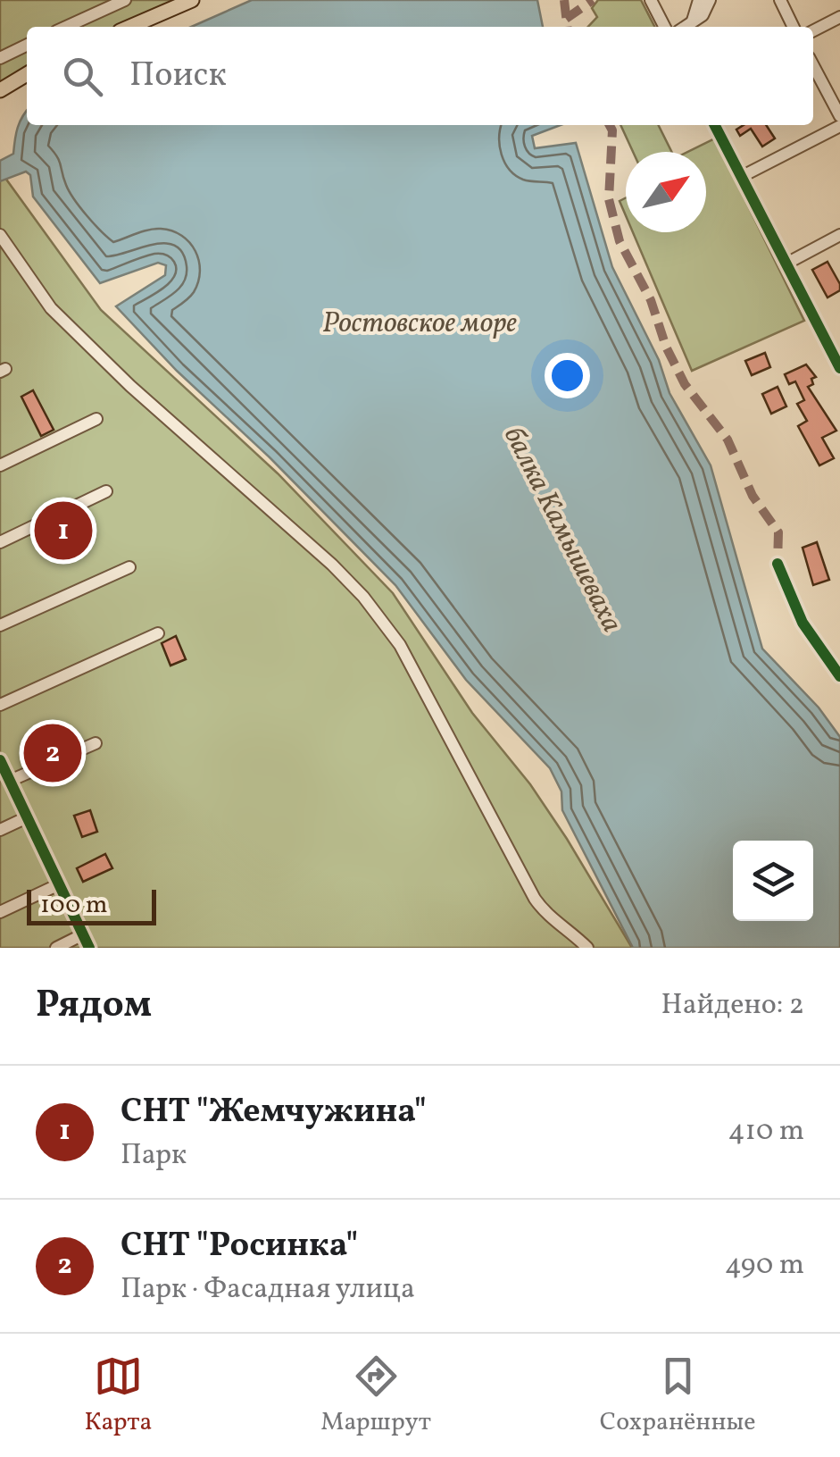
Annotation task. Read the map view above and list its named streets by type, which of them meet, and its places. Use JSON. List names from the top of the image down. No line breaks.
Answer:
{"water":["Ростовское море","балка Камышеваха"],"scale_bar":"100 m","north":"top right","page":{"search":"Поиск","pins":["1","2"],"scale":"100 m","heading":["Рядом","Найдено: 2"],"list":[{"mark":"1","name":"СНТ \"Жемчужина\"","note":"Парк","value":"410 m"},{"mark":"2","name":"СНТ \"Росинка\"","note":"Парк · Фасадная улица","value":"490 m"}],"nav":["Карта","Маршрут","Сохранённые"]}}
